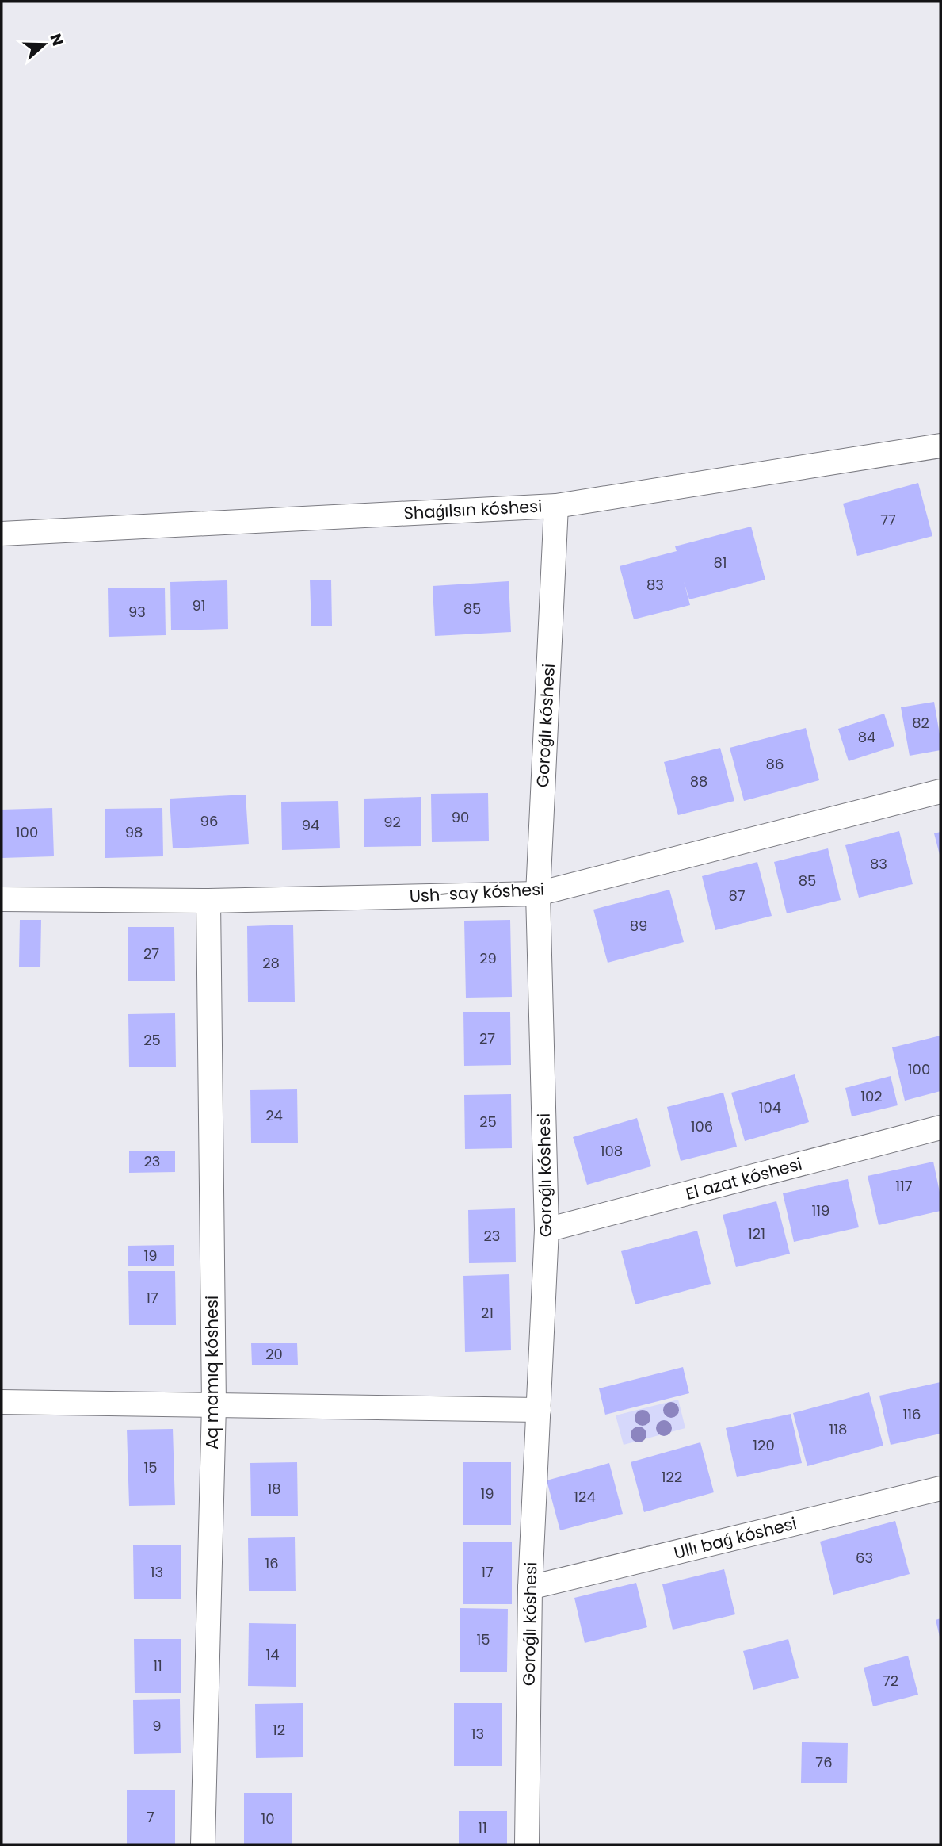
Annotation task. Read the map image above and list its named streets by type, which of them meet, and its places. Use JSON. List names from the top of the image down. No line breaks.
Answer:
{"streets":{"street":["Shaǵılsın kóshesi","Goroǵlı kóshesi","Ush-say kóshesi","El azat kóshesi","Aq mamıq kóshesi","Ullı baǵ kóshesi"]},"crossings":[["Shaǵılsın kóshesi","Goroǵlı kóshesi"],["Goroǵlı kóshesi","Ush-say kóshesi"],["Goroǵlı kóshesi","El azat kóshesi"],["Goroǵlı kóshesi","Ullı baǵ kóshesi"],["Ush-say kóshesi","Aq mamıq kóshesi"]],"house_numbers":["77","81","83","91","85","93","82","84","86","88","90","96","92","94","100","98","83","85","87","89","27","29","28","27","25","100","102","104","24","25","106","108","23","117","119","121","23","19","17","21","20","116","118","120","15","122","18","19","124","63","16","13","17","15","14","11","72","9","12","13","76","7","10","11"],"north":"right"}
